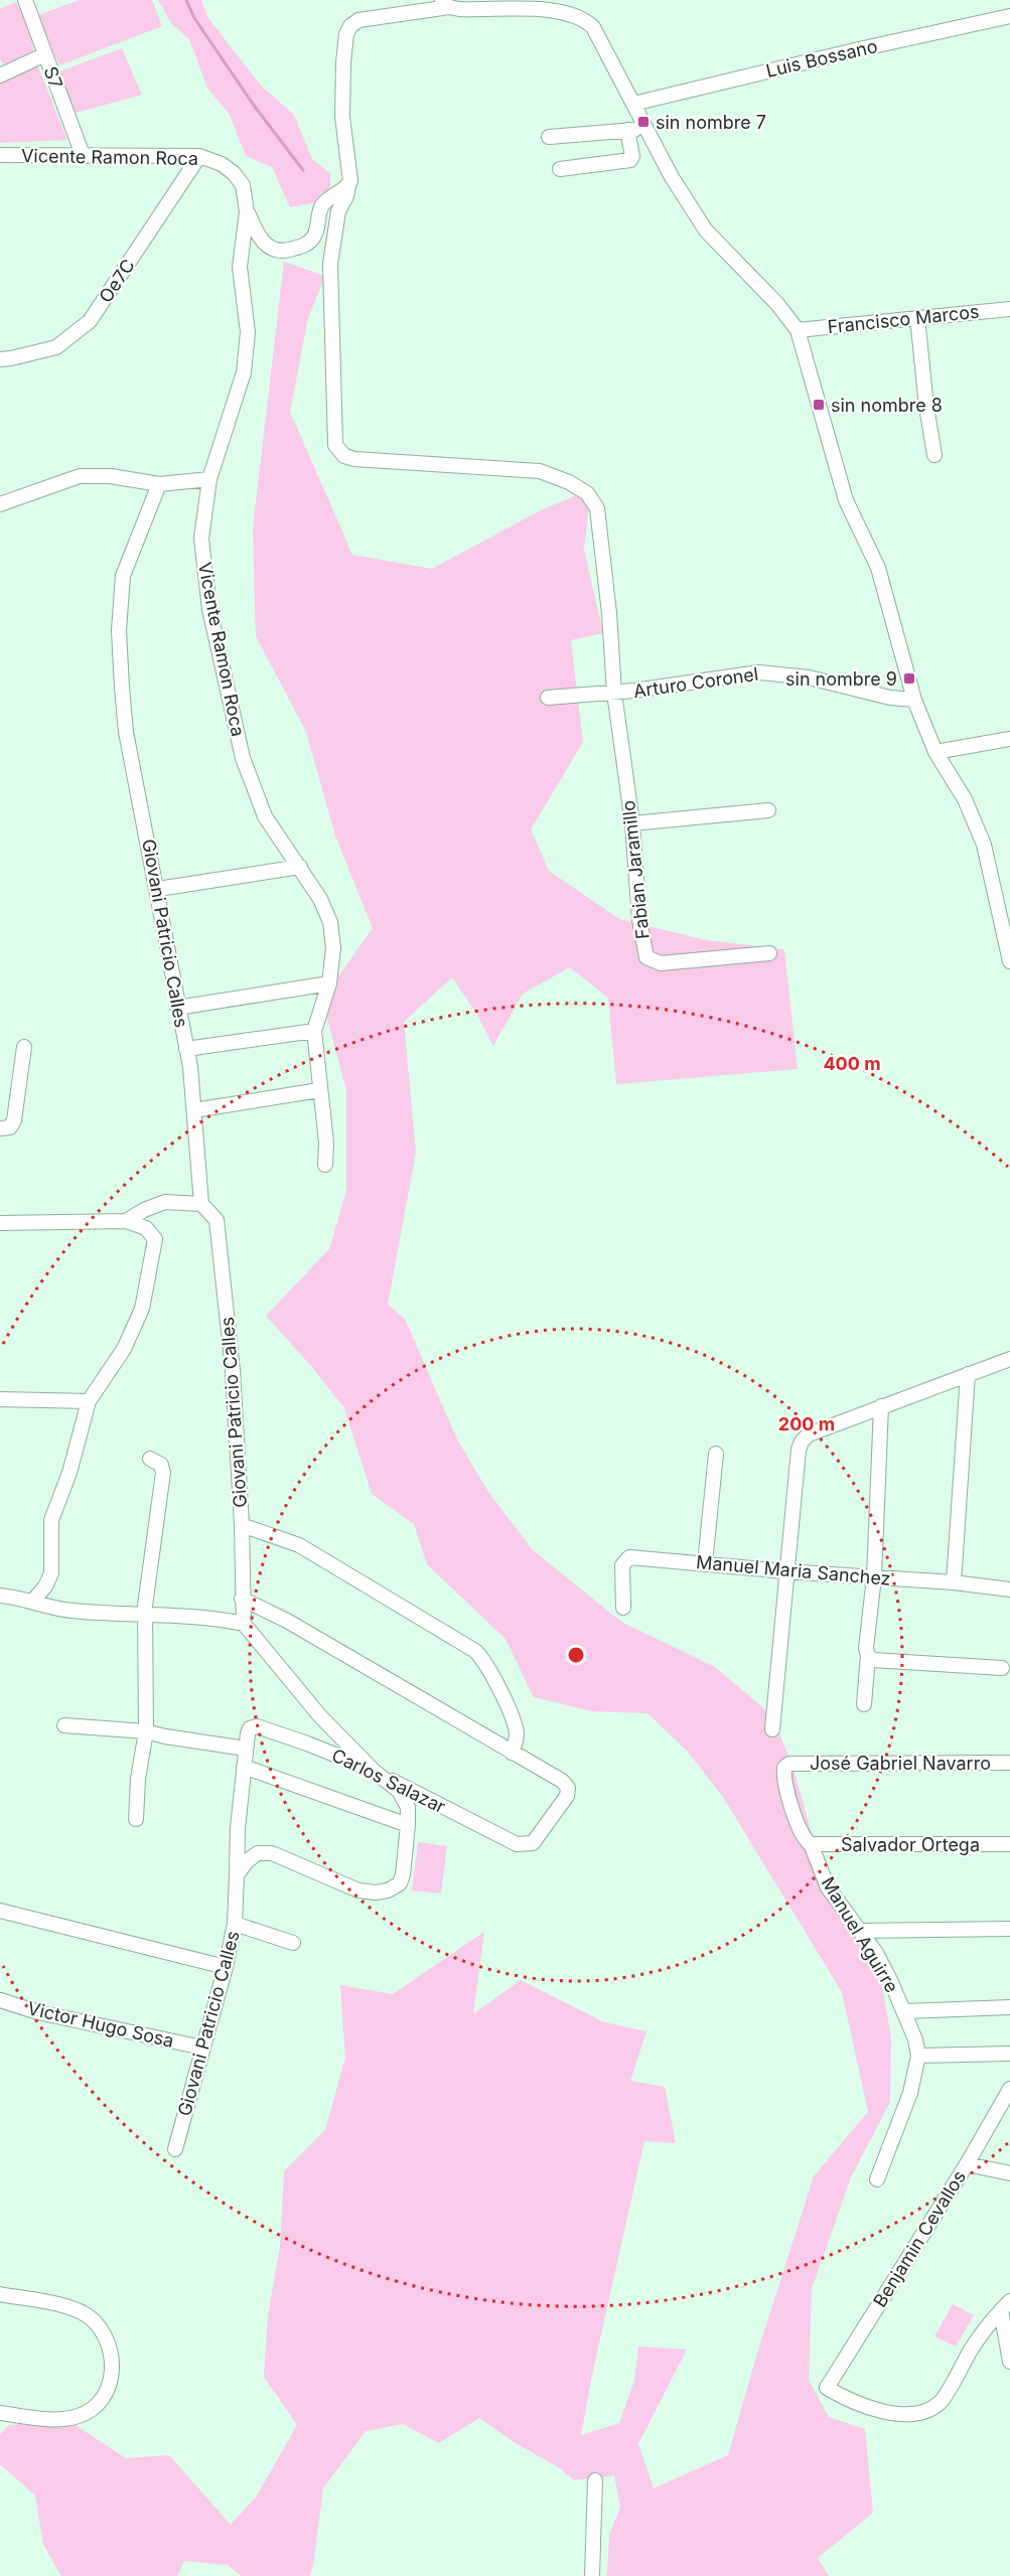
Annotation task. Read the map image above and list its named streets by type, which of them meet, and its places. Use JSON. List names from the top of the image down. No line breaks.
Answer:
{"streets":{"street":["Luis Bossano","S7","Vicente Ramon Roca","Oe7C","Francisco Marcos","Arturo Coronel","Fabian Jaramillo","Giovani Patricio Calles","Manuel Maria Sanchez","José Gabriel Navarro","Carlos Salazar","Salvador Ortega","Manuel Aguirre","Victor Hugo Sosa","Benjamin Cevallos"]},"crossings":[["S7","Vicente Ramon Roca"],["Vicente Ramon Roca","Oe7C"],["Arturo Coronel","Fabian Jaramillo"],["Giovani Patricio Calles","Carlos Salazar"],["Giovani Patricio Calles","Victor Hugo Sosa"],["José Gabriel Navarro","Manuel Aguirre"],["Salvador Ortega","Manuel Aguirre"]],"places":{"transit":["sin nombre 7","sin nombre 8","sin nombre 9"]},"rings":["400 m","200 m"]}
